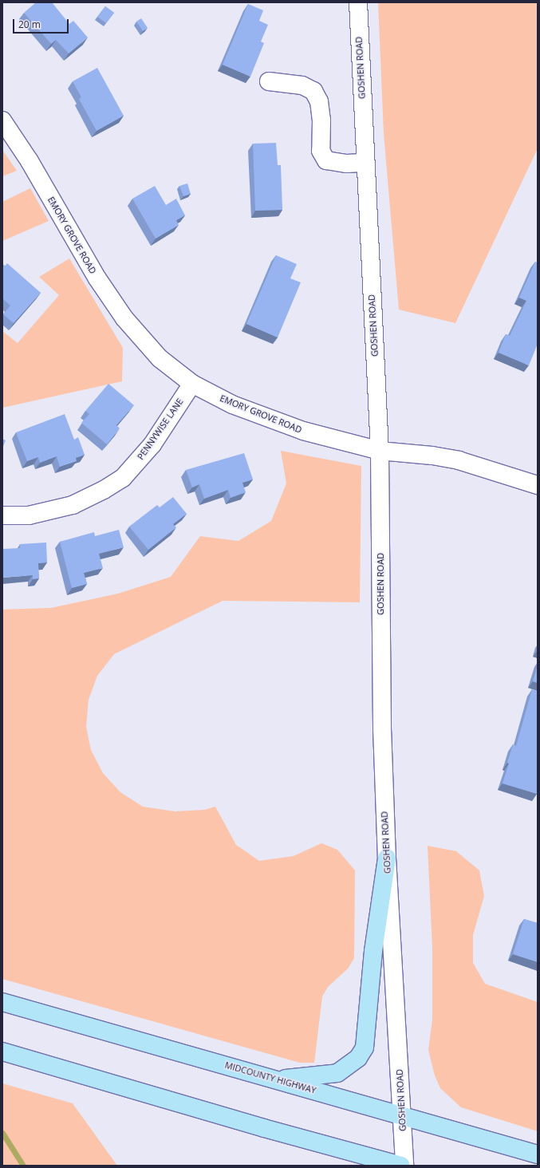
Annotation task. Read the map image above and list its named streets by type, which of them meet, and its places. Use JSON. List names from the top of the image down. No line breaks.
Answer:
{"streets":{"main road":["MIDCOUNTY HIGHWAY"],"street":["GOSHEN ROAD","EMORY GROVE ROAD","PENNYWISE LANE"]},"crossings":[["GOSHEN ROAD","EMORY GROVE ROAD"],["GOSHEN ROAD","MIDCOUNTY HIGHWAY"],["EMORY GROVE ROAD","PENNYWISE LANE"]],"scale_bar":"20 m"}
